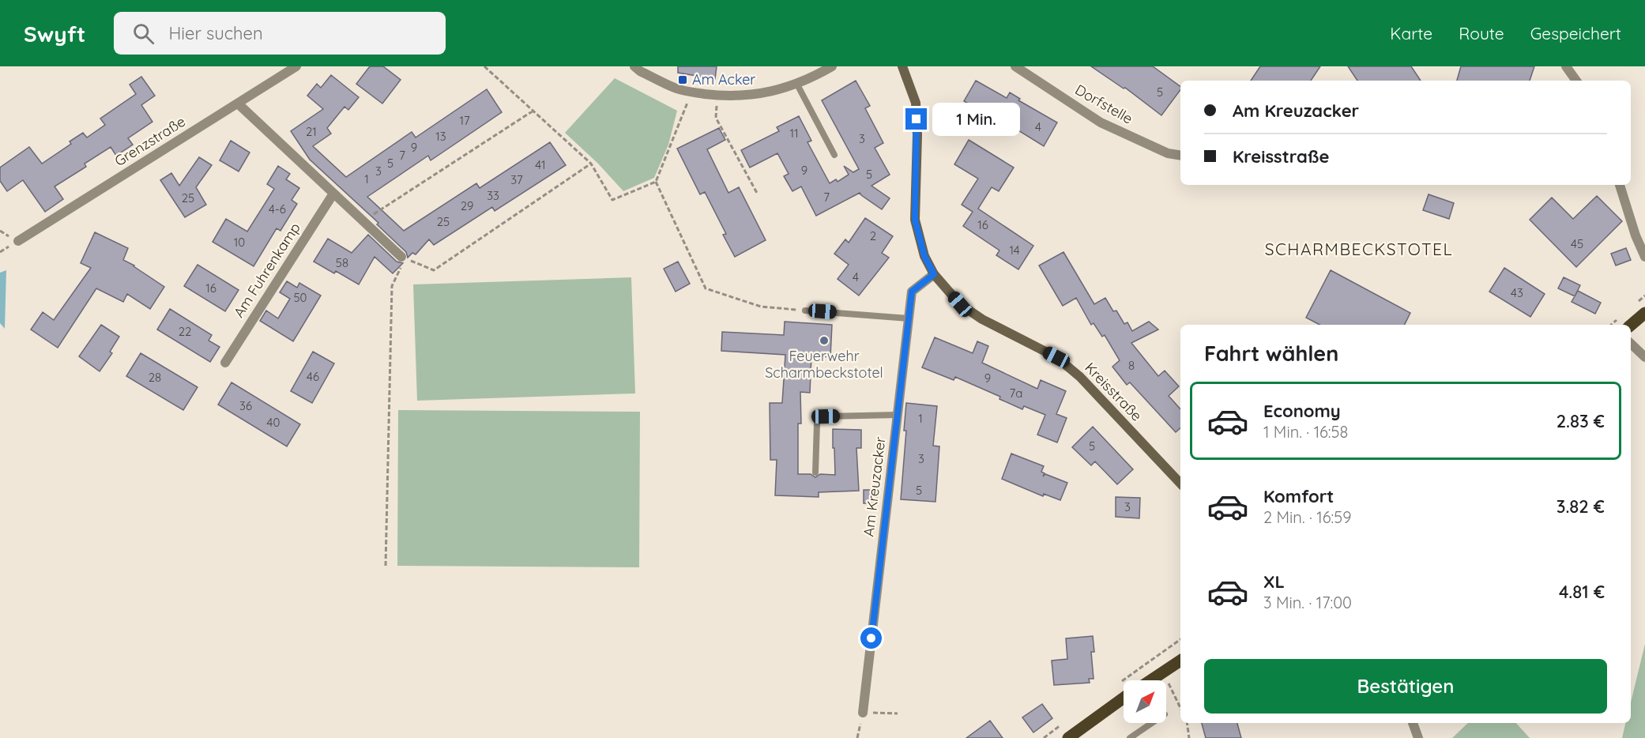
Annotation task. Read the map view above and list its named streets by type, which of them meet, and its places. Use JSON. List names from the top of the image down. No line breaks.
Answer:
{"streets":{"street":["Dorfstelle","Grenzstraße","Am Fuhrenkamp","Kreisstraße","Am Kreuzacker"]},"crossings":[["Kreisstraße","Am Kreuzacker"]],"districts":["SCHARMBECKSTOTEL"],"places":{"transit":["Am Acker"],"other":["Feuerwehr Scharmbeckstotel"]},"house_numbers":["5","17","4","21","11","13","3","9","7","5","41","9","3","5","1","37","33","7","25","29","4-6","25","16","2","10","45","14","58","4","16","43","50","22","8","46","28","9","7a","36","1","40","5","3","5","3"],"north":"top right","page":{"header":"Swyft","search":"Hier suchen","nav":["Karte","Route","Gespeichert"],"banner":["Am Kreuzacker","Kreisstraße"],"bubble":"1 Min.","heading":"Fahrt wählen","list":[{"name":"Economy","note":"1 Min. · 16:58","value":"2.83 €"},{"name":"Komfort","note":"2 Min. · 16:59","value":"3.82 €"},{"name":"XL","note":"3 Min. · 17:00","value":"4.81 €"}],"buttons":"Bestätigen"}}
